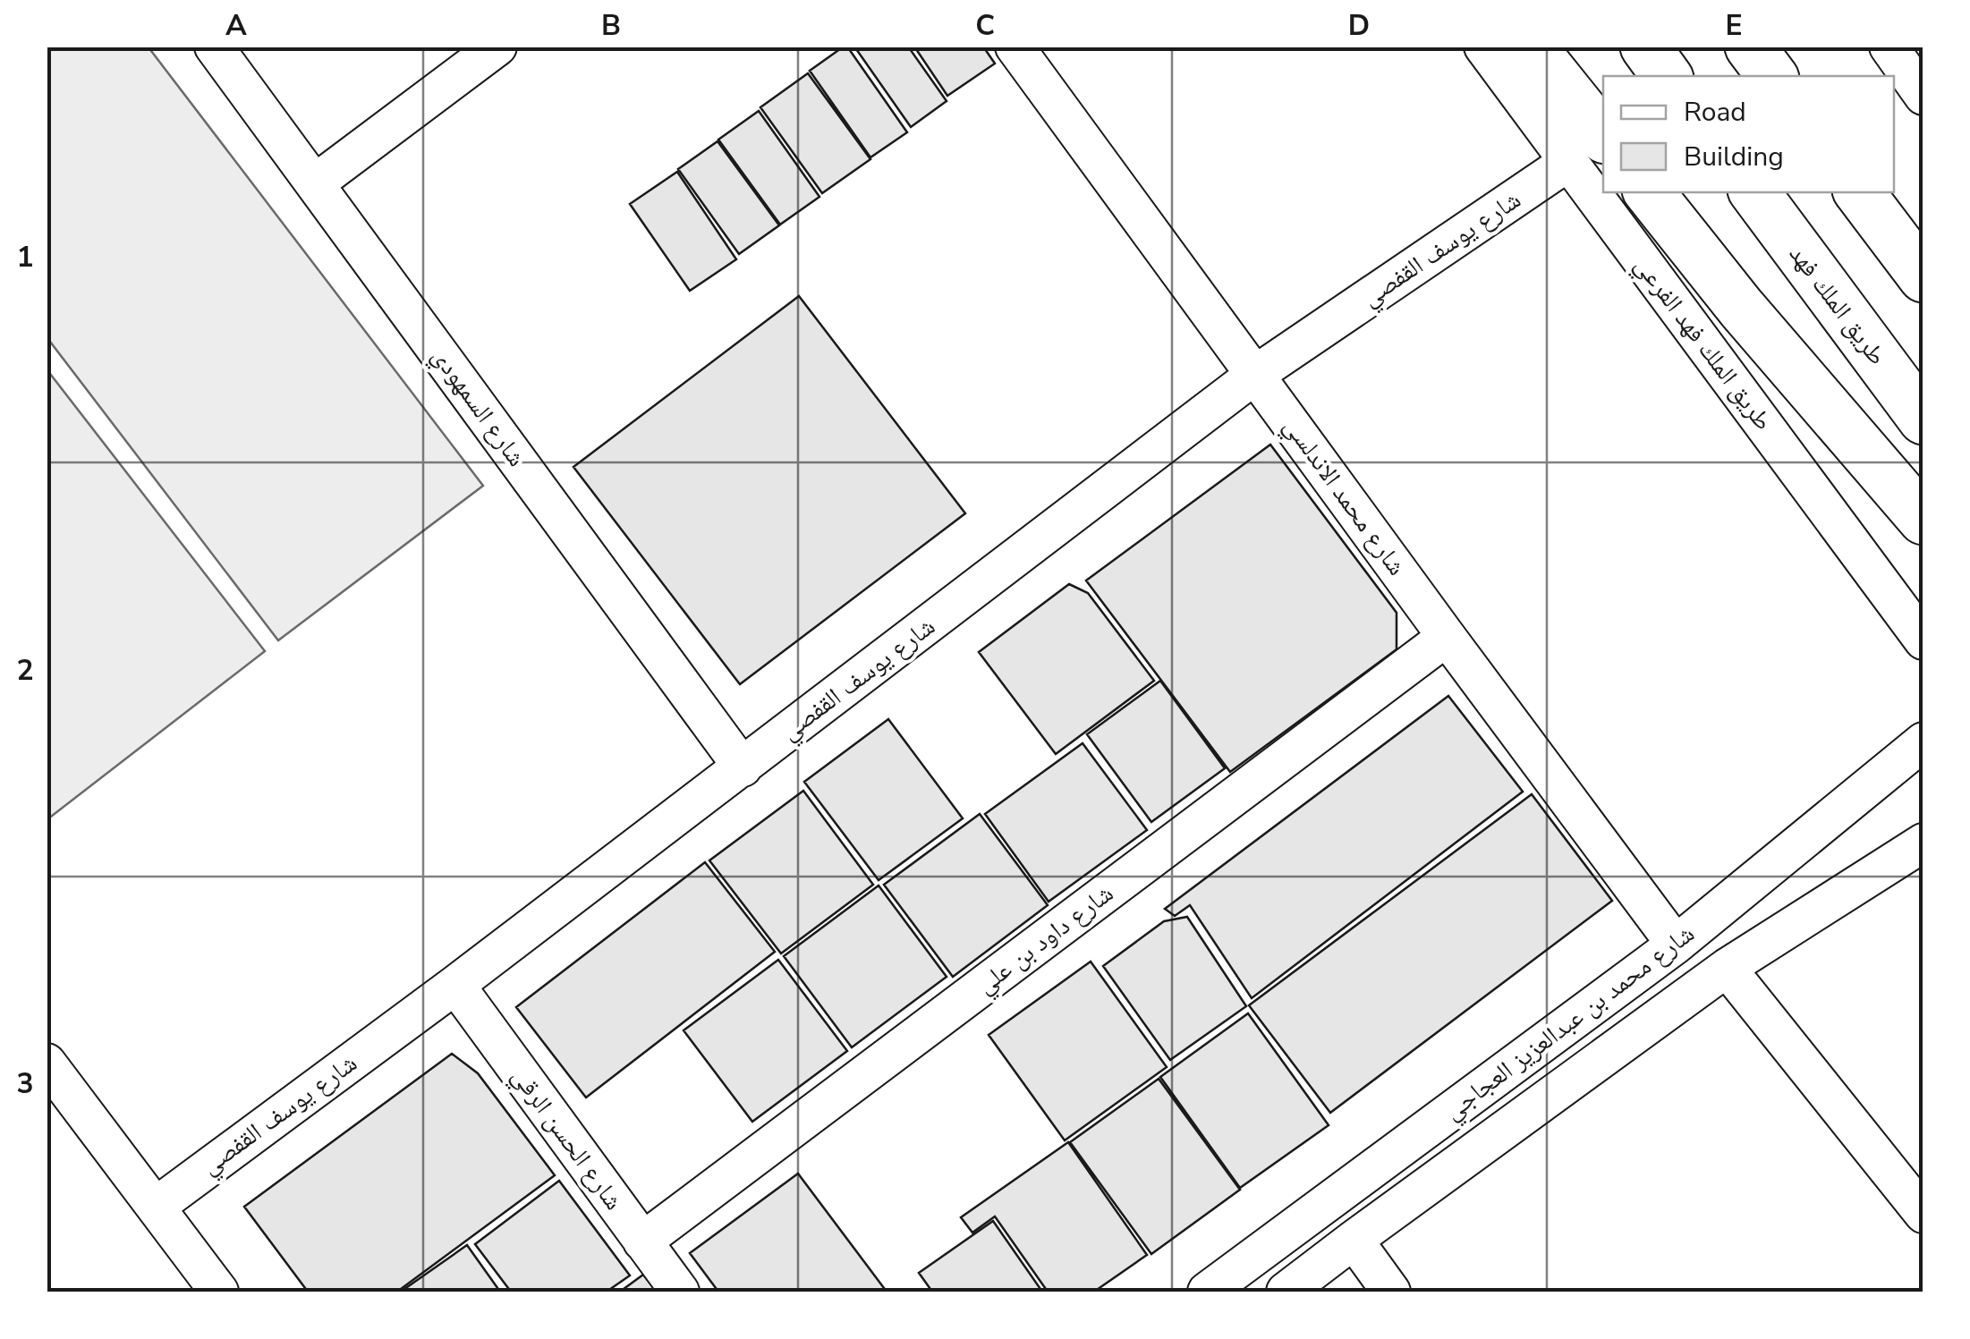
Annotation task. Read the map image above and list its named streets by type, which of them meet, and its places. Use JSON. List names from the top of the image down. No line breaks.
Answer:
{"streets":{"highway":["طريق الملك فهد"],"street":["شارع يوسف القفصي","طريق الملك فهد الفرعي","شارع السمهودي","شارع محمد الاندلسي","شارع داود بن علي","شارع محمد بن عبدالعزيز العجاجي","شارع الحسن الرقي"]},"crossings":[["شارع يوسف القفصي","طريق الملك فهد الفرعي"],["شارع يوسف القفصي","شارع السمهودي"],["شارع يوسف القفصي","شارع محمد الاندلسي"],["شارع يوسف القفصي","شارع الحسن الرقي"],["شارع محمد الاندلسي","شارع داود بن علي"],["شارع محمد الاندلسي","شارع محمد بن عبدالعزيز العجاجي"],["شارع داود بن علي","شارع الحسن الرقي"]],"legend":["Road","Building"],"grid":{"columns":["A","B","C","D","E"],"rows":["1","2","3"]}}
